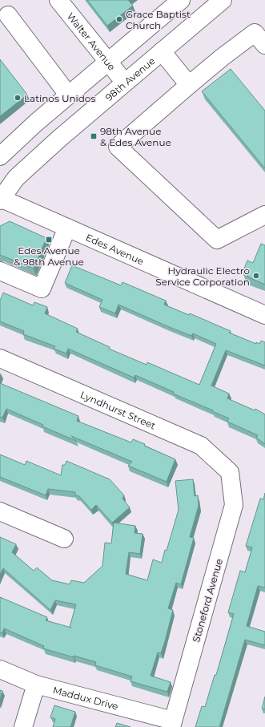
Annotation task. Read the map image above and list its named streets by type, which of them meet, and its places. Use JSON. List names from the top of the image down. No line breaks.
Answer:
{"streets":{"street":["Walter Avenue","98th Avenue","Edes Avenue","Lyndhurst Street","Stoneford Avenue","Maddux Drive"]},"crossings":[["Walter Avenue","98th Avenue"],["98th Avenue","Edes Avenue"],["Lyndhurst Street","Stoneford Avenue"],["Stoneford Avenue","Maddux Drive"]],"places":{"other":["Grace Baptist Church","Latinos Unidos","Hydraulic Electro Service Corporation"],"transit":["98th Avenue & Edes Avenue","Edes Avenue & 98th Avenue"]}}
